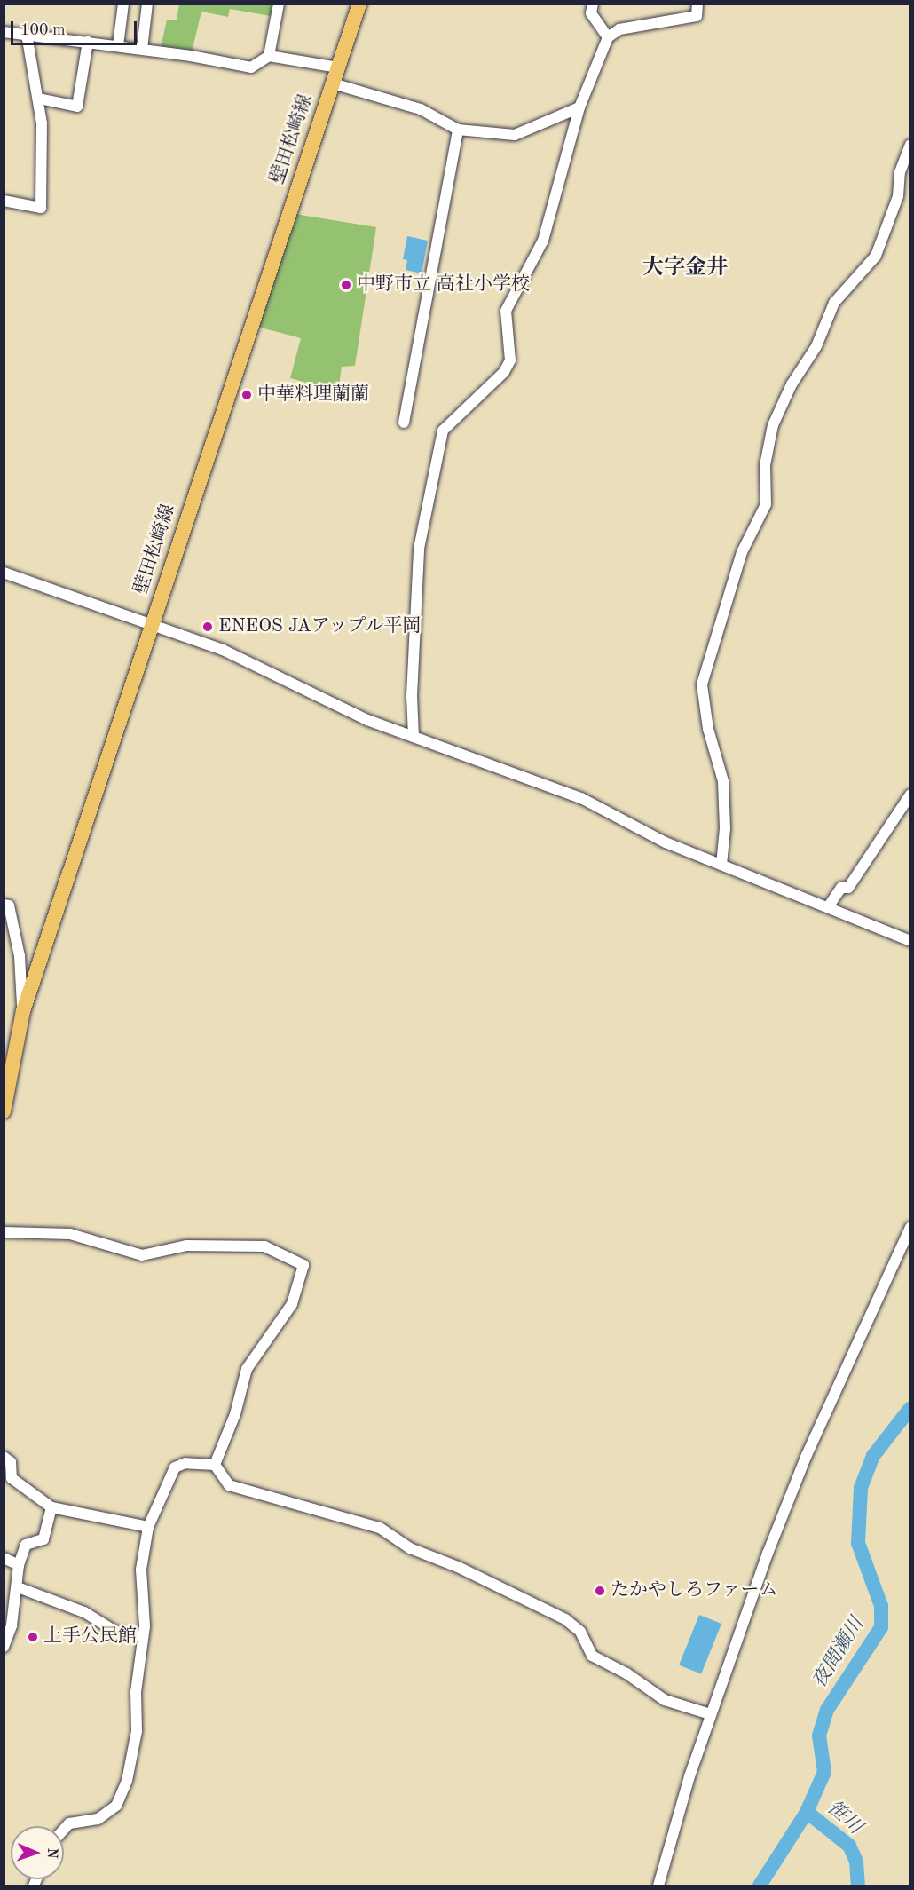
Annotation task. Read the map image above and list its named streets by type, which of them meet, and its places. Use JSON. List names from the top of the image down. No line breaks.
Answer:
{"streets":{"main road":["壁田松崎線"]},"districts":["大字金井"],"water":["夜間瀬川","笹川"],"places":["中野市立 高社小学校","中華料理蘭蘭","ENEOS JAアップル平岡","たかやしろファーム","上手公民館"],"scale_bar":"100 m","north":"right"}
